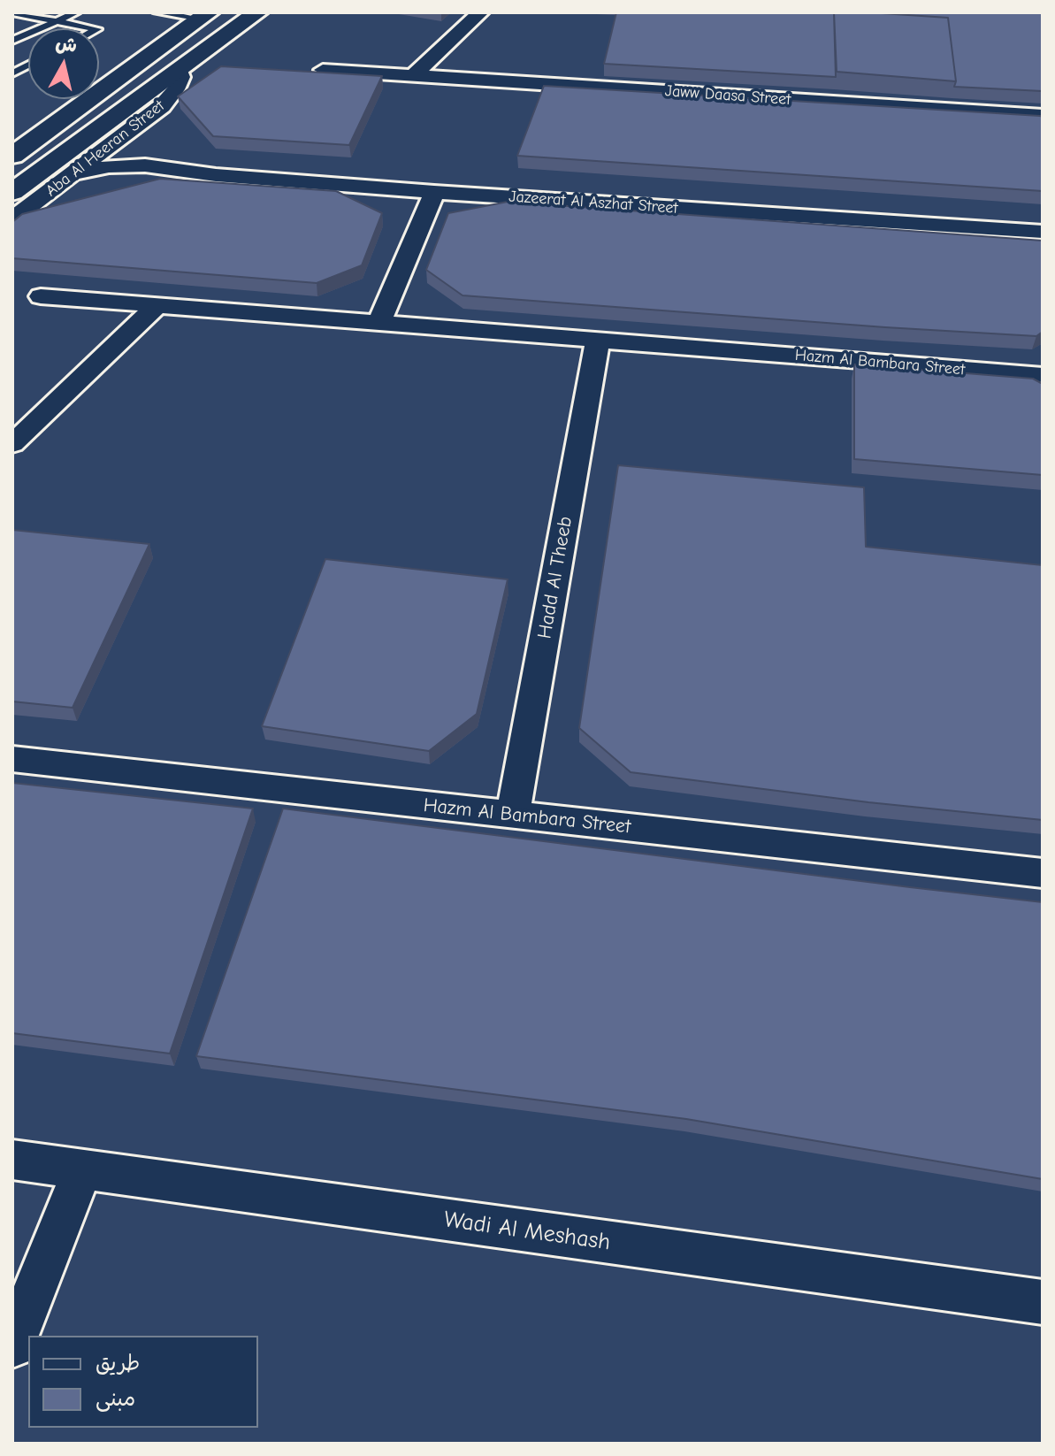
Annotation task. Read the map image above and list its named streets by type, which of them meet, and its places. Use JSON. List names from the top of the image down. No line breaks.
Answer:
{"streets":{"street":["Jaww Daasa Street","Aba Al Heeran Street","Jazeerat Al Aszhat Street","Hazm Al Bambara Street","Hadd Al Theeb","Wadi Al Meshash"]},"crossings":[["Aba Al Heeran Street","Jazeerat Al Aszhat Street"],["Hazm Al Bambara Street","Hadd Al Theeb"]],"legend":["طريق","مبنى"],"north":"top"}
